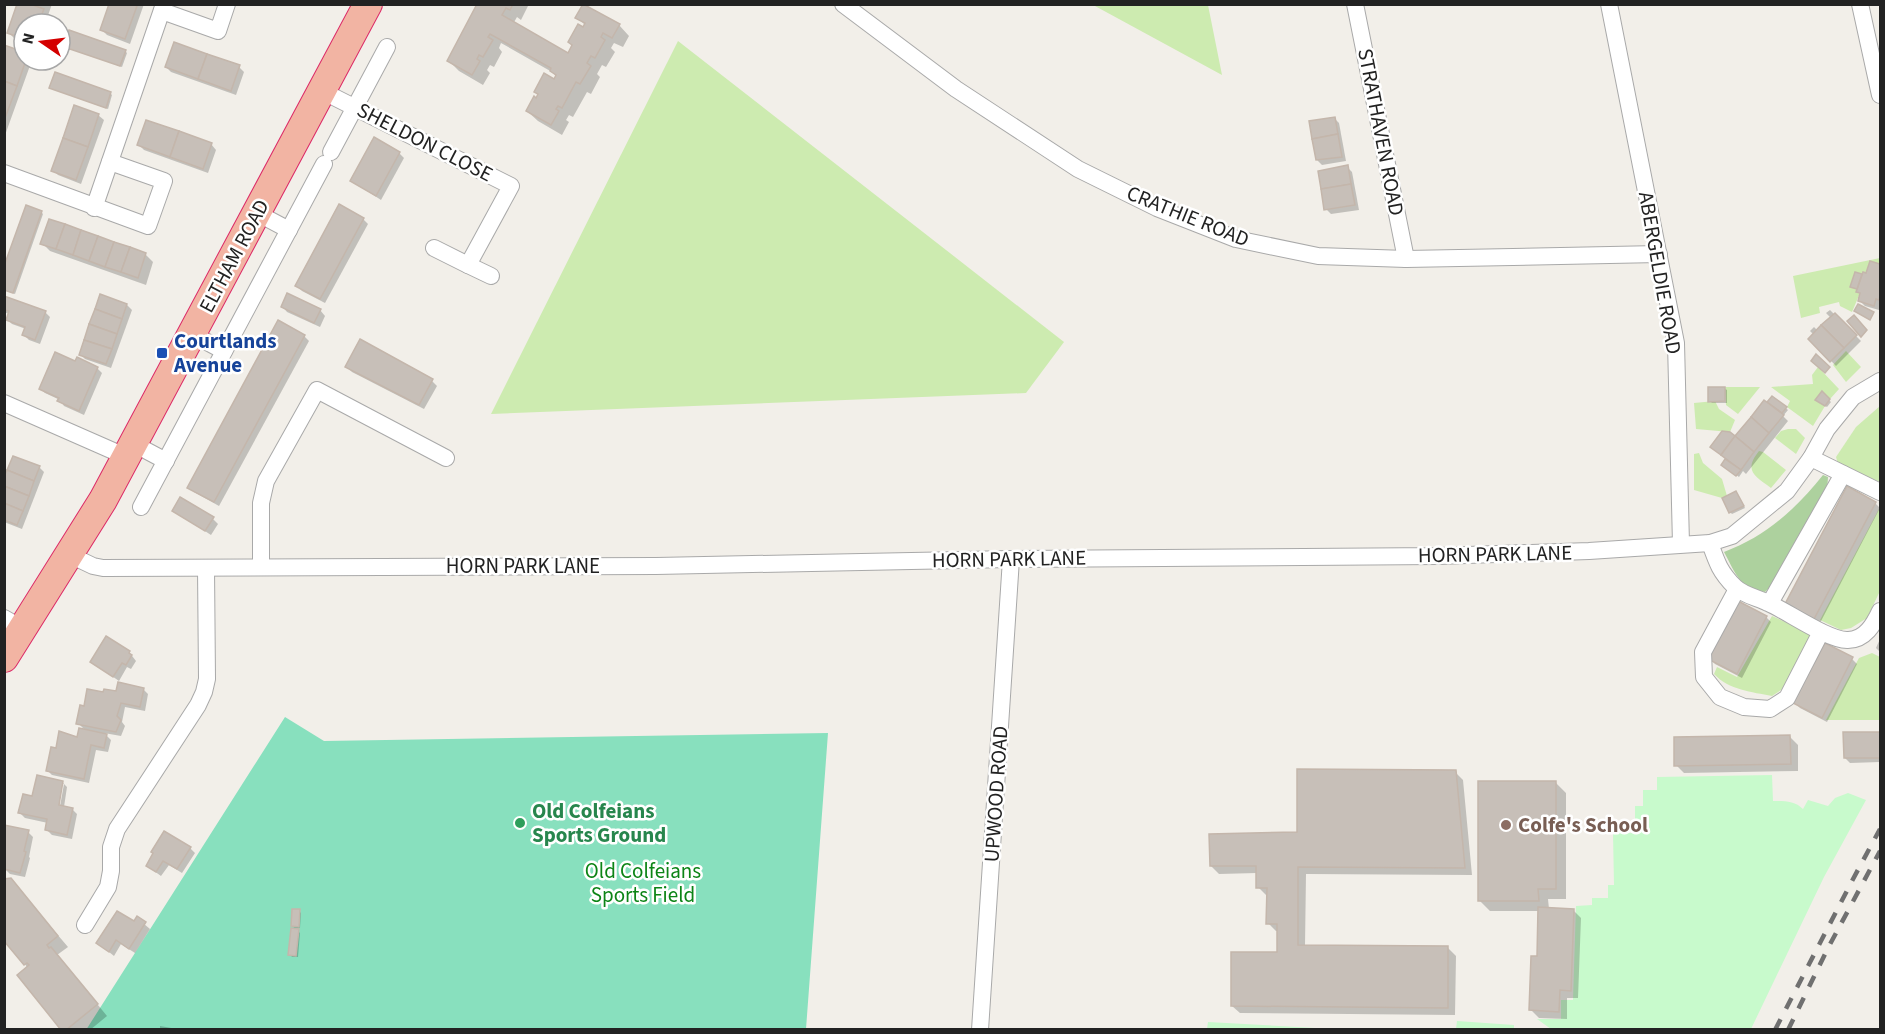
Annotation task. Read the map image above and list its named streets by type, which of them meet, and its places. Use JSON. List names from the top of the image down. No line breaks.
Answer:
{"streets":{"highway":["ELTHAM ROAD"],"street":["STRATHAVEN ROAD","SHELDON CLOSE","CRATHIE ROAD","ABERGELDIE ROAD","HORN PARK LANE","UPWOOD ROAD"]},"crossings":[["STRATHAVEN ROAD","CRATHIE ROAD"],["SHELDON CLOSE","ELTHAM ROAD"],["CRATHIE ROAD","ABERGELDIE ROAD"],["ELTHAM ROAD","HORN PARK LANE"],["ABERGELDIE ROAD","HORN PARK LANE"],["HORN PARK LANE","UPWOOD ROAD"]],"parks":["Old Colfeians Sports Field"],"places":{"transit":["Courtlands Avenue"],"other":["Old Colfeians Sports Ground","Colfe's School"]},"north":"left"}
